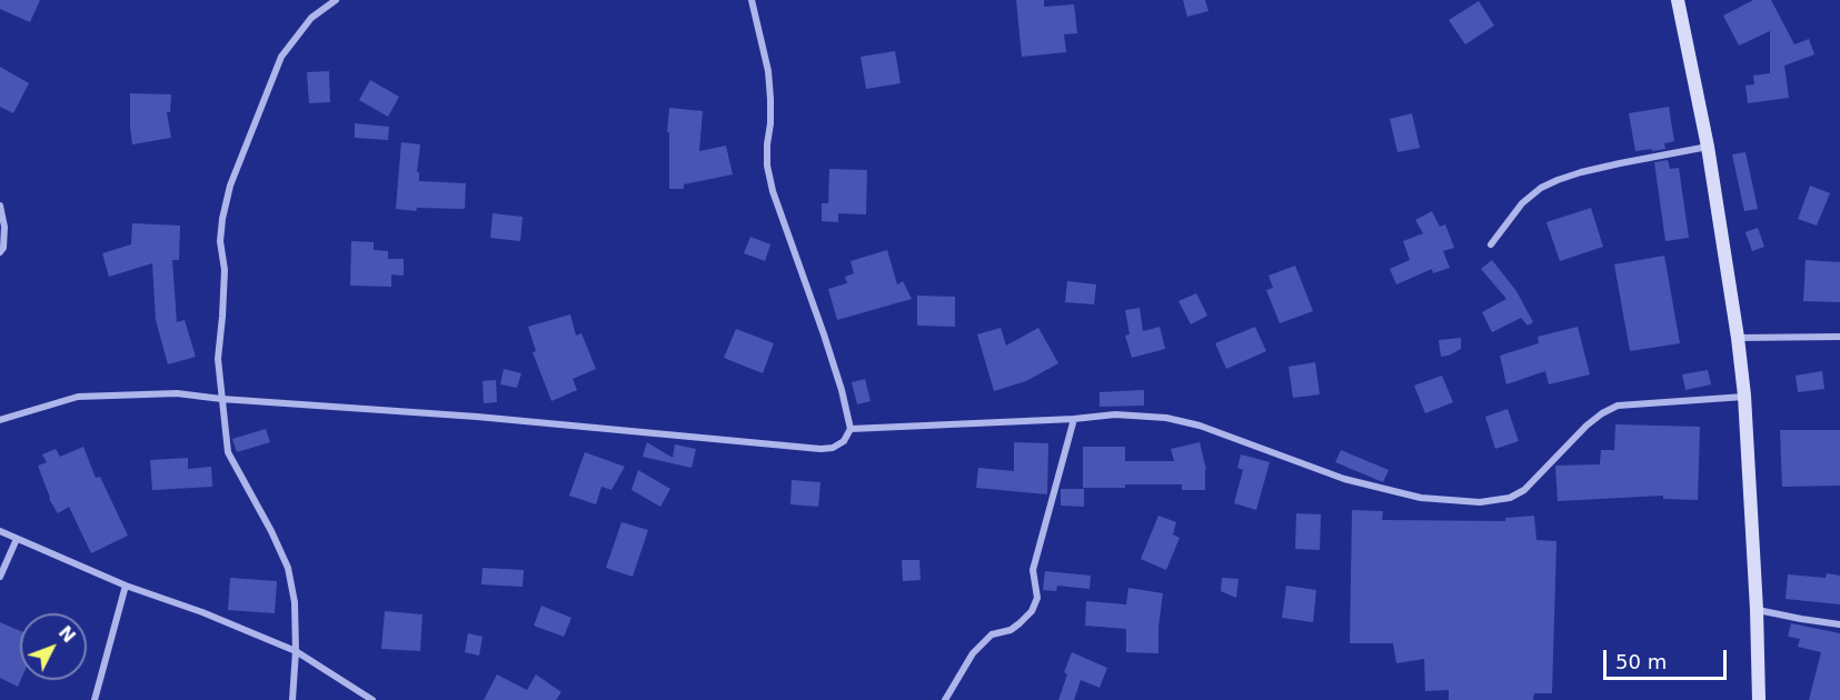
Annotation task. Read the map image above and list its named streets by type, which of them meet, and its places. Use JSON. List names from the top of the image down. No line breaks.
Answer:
{"scale_bar":"50 m","north":"top right"}
